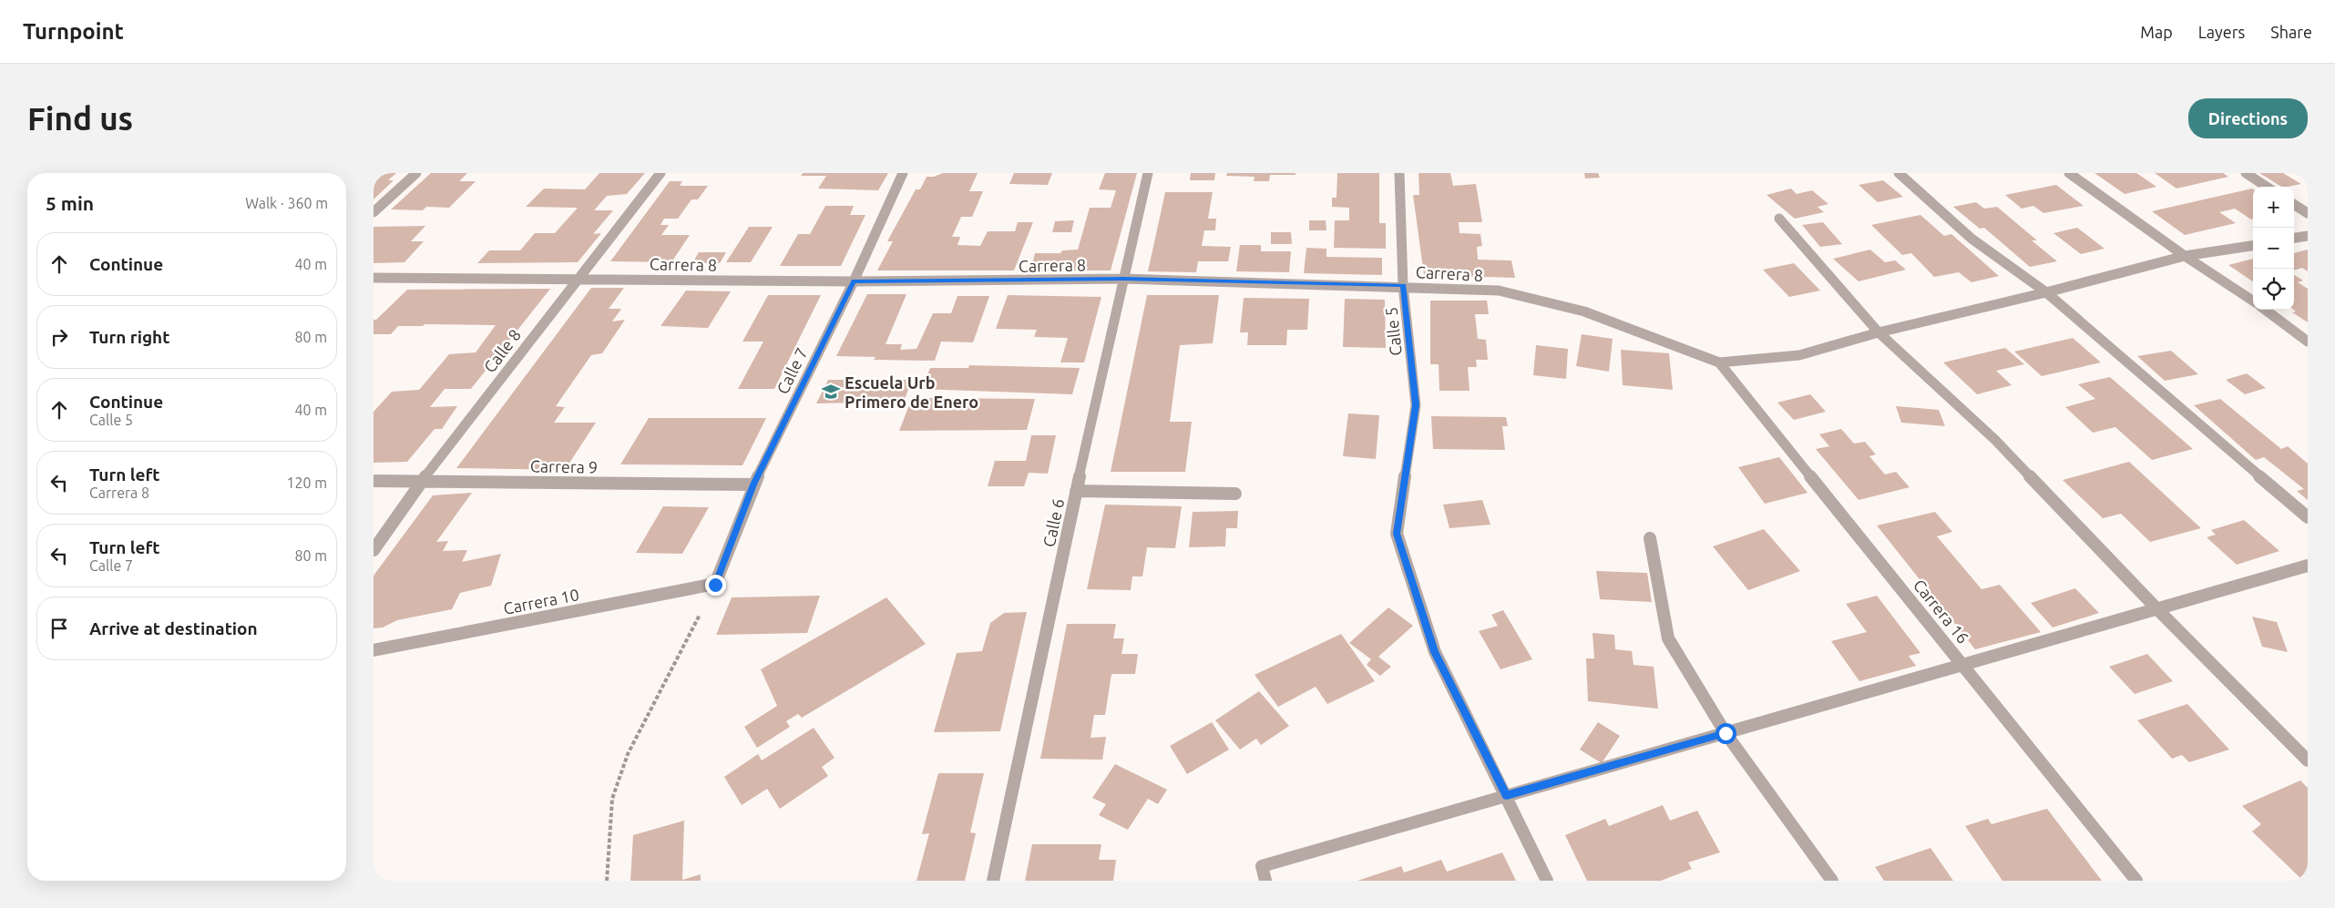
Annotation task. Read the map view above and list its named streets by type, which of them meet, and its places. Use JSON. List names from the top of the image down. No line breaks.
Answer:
{"streets":{"street":["Carrera 8","Calle 5","Calle 8","Calle 7","Carrera 9","Calle 6","Carrera 10","Carrera 16"]},"crossings":[["Carrera 8","Calle 5"],["Carrera 8","Calle 8"],["Carrera 8","Calle 7"],["Carrera 8","Calle 6"],["Carrera 8","Carrera 16"],["Calle 8","Carrera 9"],["Calle 7","Carrera 9"],["Calle 7","Carrera 10"]],"places":{"school or university":["Escuela Urb Primero de Enero"]},"page":{"header":"Turnpoint","nav":["Map","Layers","Share"],"buttons":"Directions","title":"Find us","heading":["5 min","Walk · 360 m"],"map_buttons":["+","−"],"list":[["Continue","40 m"],["Turn right","80 m"],["Continue","Calle 5","40 m"],["Turn left","Carrera 8","120 m"],["Turn left","Calle 7","80 m"],"Arrive at destination"]}}
